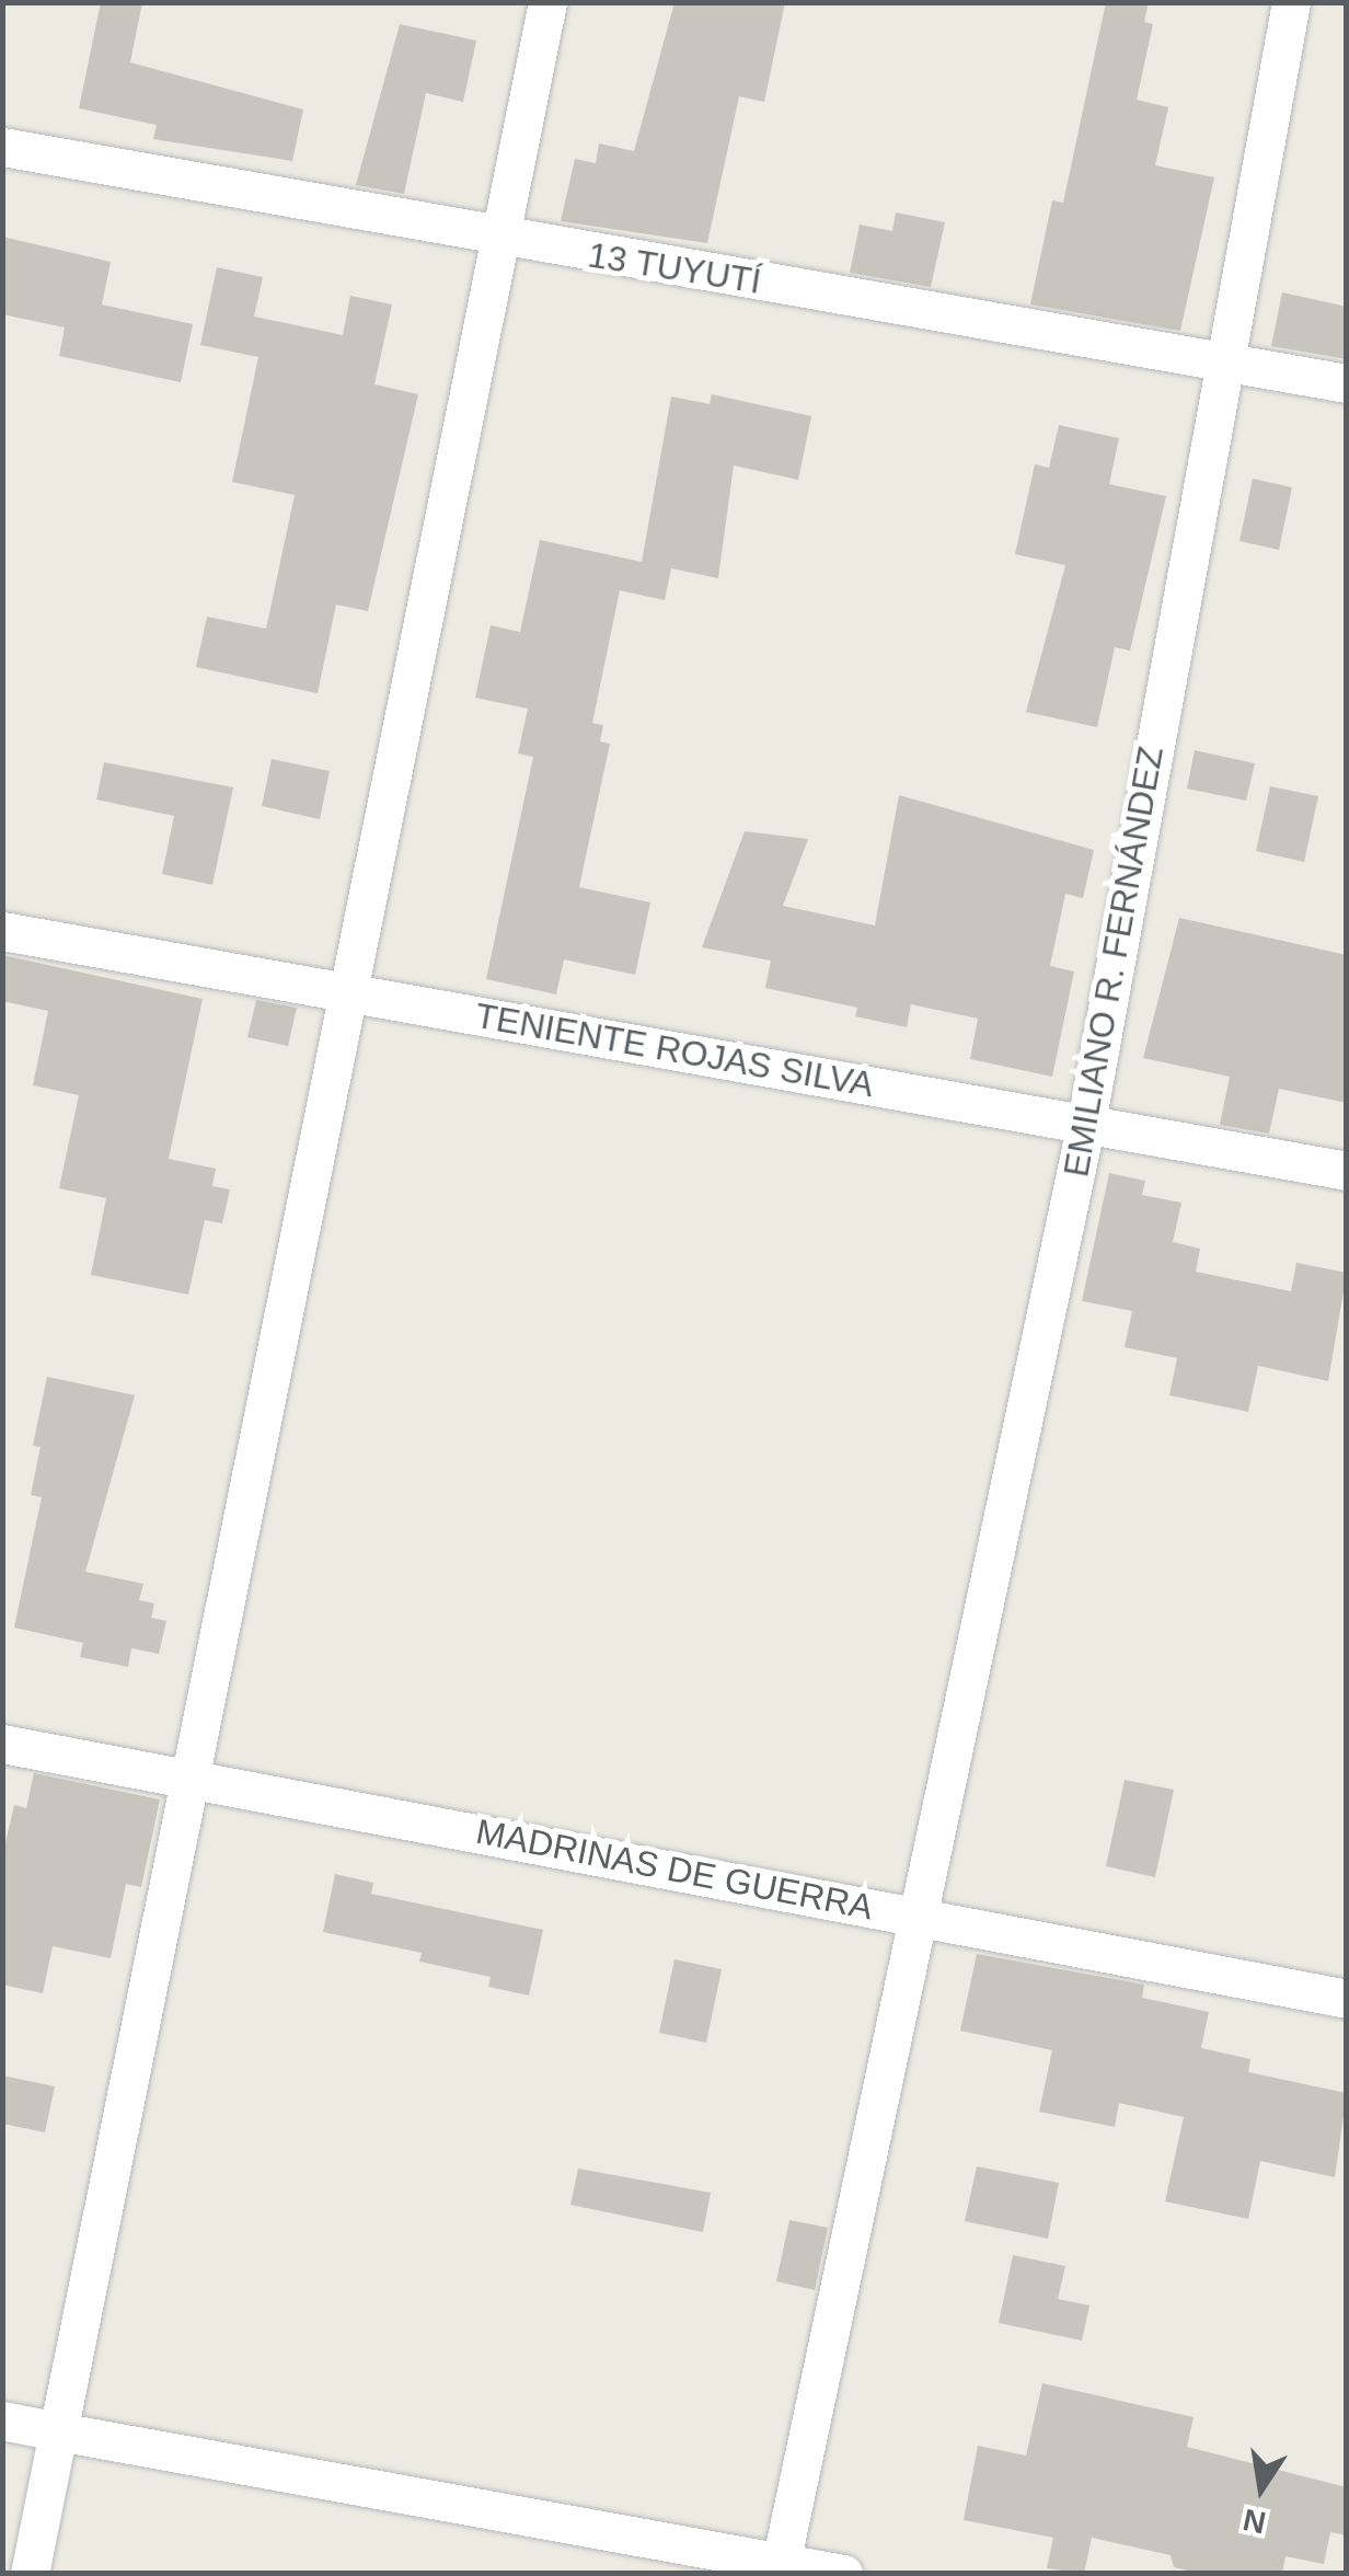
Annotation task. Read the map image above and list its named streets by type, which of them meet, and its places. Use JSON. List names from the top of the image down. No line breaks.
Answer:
{"streets":{"street":["13 TUYUTÍ","EMILIANO R. FERNÁNDEZ","TENIENTE ROJAS SILVA","MADRINAS DE GUERRA"]},"crossings":[["13 TUYUTÍ","EMILIANO R. FERNÁNDEZ"],["EMILIANO R. FERNÁNDEZ","TENIENTE ROJAS SILVA"],["EMILIANO R. FERNÁNDEZ","MADRINAS DE GUERRA"]],"north":"bottom"}
